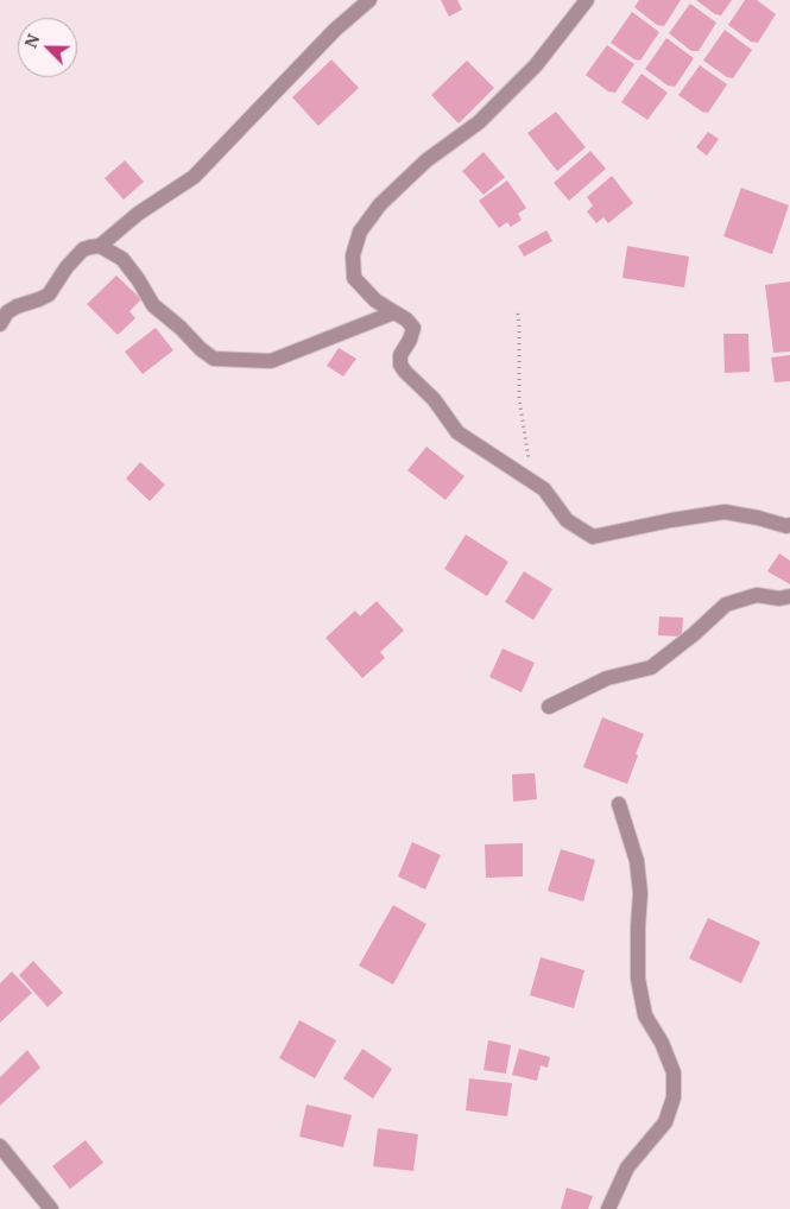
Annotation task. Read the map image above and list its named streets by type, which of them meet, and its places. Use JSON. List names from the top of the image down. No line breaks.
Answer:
{"north":"top left"}
